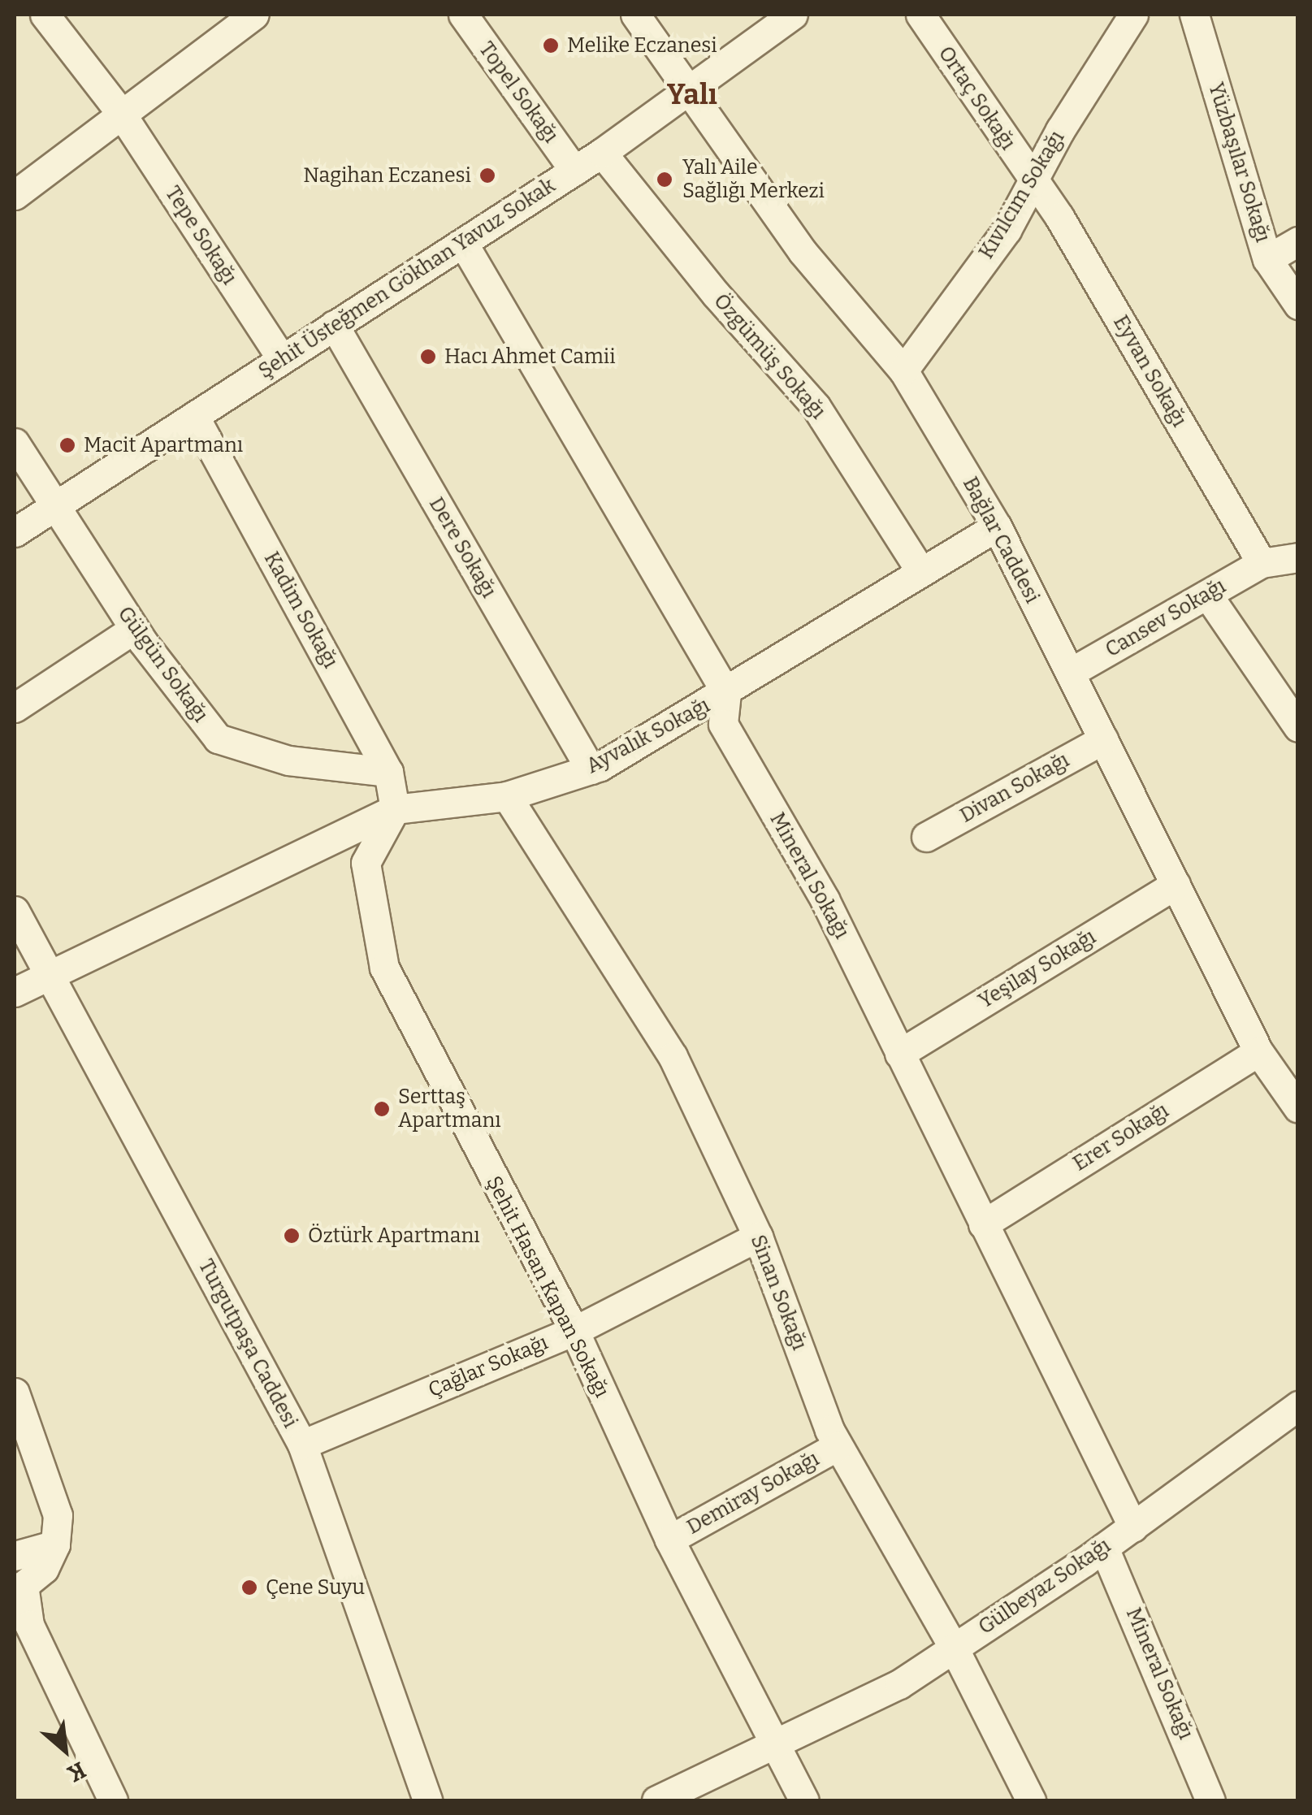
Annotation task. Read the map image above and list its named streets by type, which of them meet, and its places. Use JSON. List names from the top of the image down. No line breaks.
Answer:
{"streets":{"street":["Topel Sokağı","Ortaç Sokağı","Yüzbaşılar Sokağı","Kıvılcım Sokağı","Tepe Sokağı","Şehit Üsteğmen Gökhan Yavuz Sokak","Özgümüş Sokağı","Eyvan Sokağı","Bağlar Caddesi","Dere Sokağı","Kadim Sokağı","Cansev Sokağı","Gülgün Sokağı","Ayvalık Sokağı","Divan Sokağı","Mineral Sokağı","Yeşilay Sokağı","Erer Sokağı","Şehit Hasan Kapan Sokağı","Sinan Sokağı","Turgutpaşa Caddesi","Çağlar Sokağı","Demiray Sokağı","Gülbeyaz Sokağı"]},"crossings":[["Topel Sokağı","Şehit Üsteğmen Gökhan Yavuz Sokak"],["Ortaç Sokağı","Kıvılcım Sokağı"],["Ortaç Sokağı","Eyvan Sokağı"],["Kıvılcım Sokağı","Eyvan Sokağı"],["Kıvılcım Sokağı","Bağlar Caddesi"],["Tepe Sokağı","Şehit Üsteğmen Gökhan Yavuz Sokak"],["Şehit Üsteğmen Gökhan Yavuz Sokak","Özgümüş Sokağı"],["Şehit Üsteğmen Gökhan Yavuz Sokak","Bağlar Caddesi"],["Şehit Üsteğmen Gökhan Yavuz Sokak","Dere Sokağı"],["Şehit Üsteğmen Gökhan Yavuz Sokak","Kadim Sokağı"],["Şehit Üsteğmen Gökhan Yavuz Sokak","Gülgün Sokağı"],["Şehit Üsteğmen Gökhan Yavuz Sokak","Mineral Sokağı"],["Özgümüş Sokağı","Ayvalık Sokağı"],["Eyvan Sokağı","Cansev Sokağı"],["Bağlar Caddesi","Cansev Sokağı"],["Bağlar Caddesi","Ayvalık Sokağı"],["Bağlar Caddesi","Divan Sokağı"],["Bağlar Caddesi","Yeşilay Sokağı"],["Bağlar Caddesi","Erer Sokağı"],["Dere Sokağı","Ayvalık Sokağı"],["Kadim Sokağı","Gülgün Sokağı"],["Kadim Sokağı","Ayvalık Sokağı"],["Kadim Sokağı","Şehit Hasan Kapan Sokağı"],["Ayvalık Sokağı","Mineral Sokağı"],["Ayvalık Sokağı","Şehit Hasan Kapan Sokağı"],["Ayvalık Sokağı","Sinan Sokağı"],["Ayvalık Sokağı","Turgutpaşa Caddesi"],["Mineral Sokağı","Yeşilay Sokağı"],["Mineral Sokağı","Erer Sokağı"],["Mineral Sokağı","Gülbeyaz Sokağı"],["Şehit Hasan Kapan Sokağı","Çağlar Sokağı"],["Şehit Hasan Kapan Sokağı","Demiray Sokağı"],["Şehit Hasan Kapan Sokağı","Gülbeyaz Sokağı"],["Sinan Sokağı","Çağlar Sokağı"],["Sinan Sokağı","Demiray Sokağı"],["Sinan Sokağı","Gülbeyaz Sokağı"],["Turgutpaşa Caddesi","Çağlar Sokağı"]],"districts":["Yalı"],"places":["Melike Eczanesi","Nagihan Eczanesi","Yalı Aile Sağlığı Merkezi","Hacı Ahmet Camii","Macit Apartmanı","Serttaş Apartmanı","Öztürk Apartmanı","Çene Suyu"],"north":"bottom right"}
